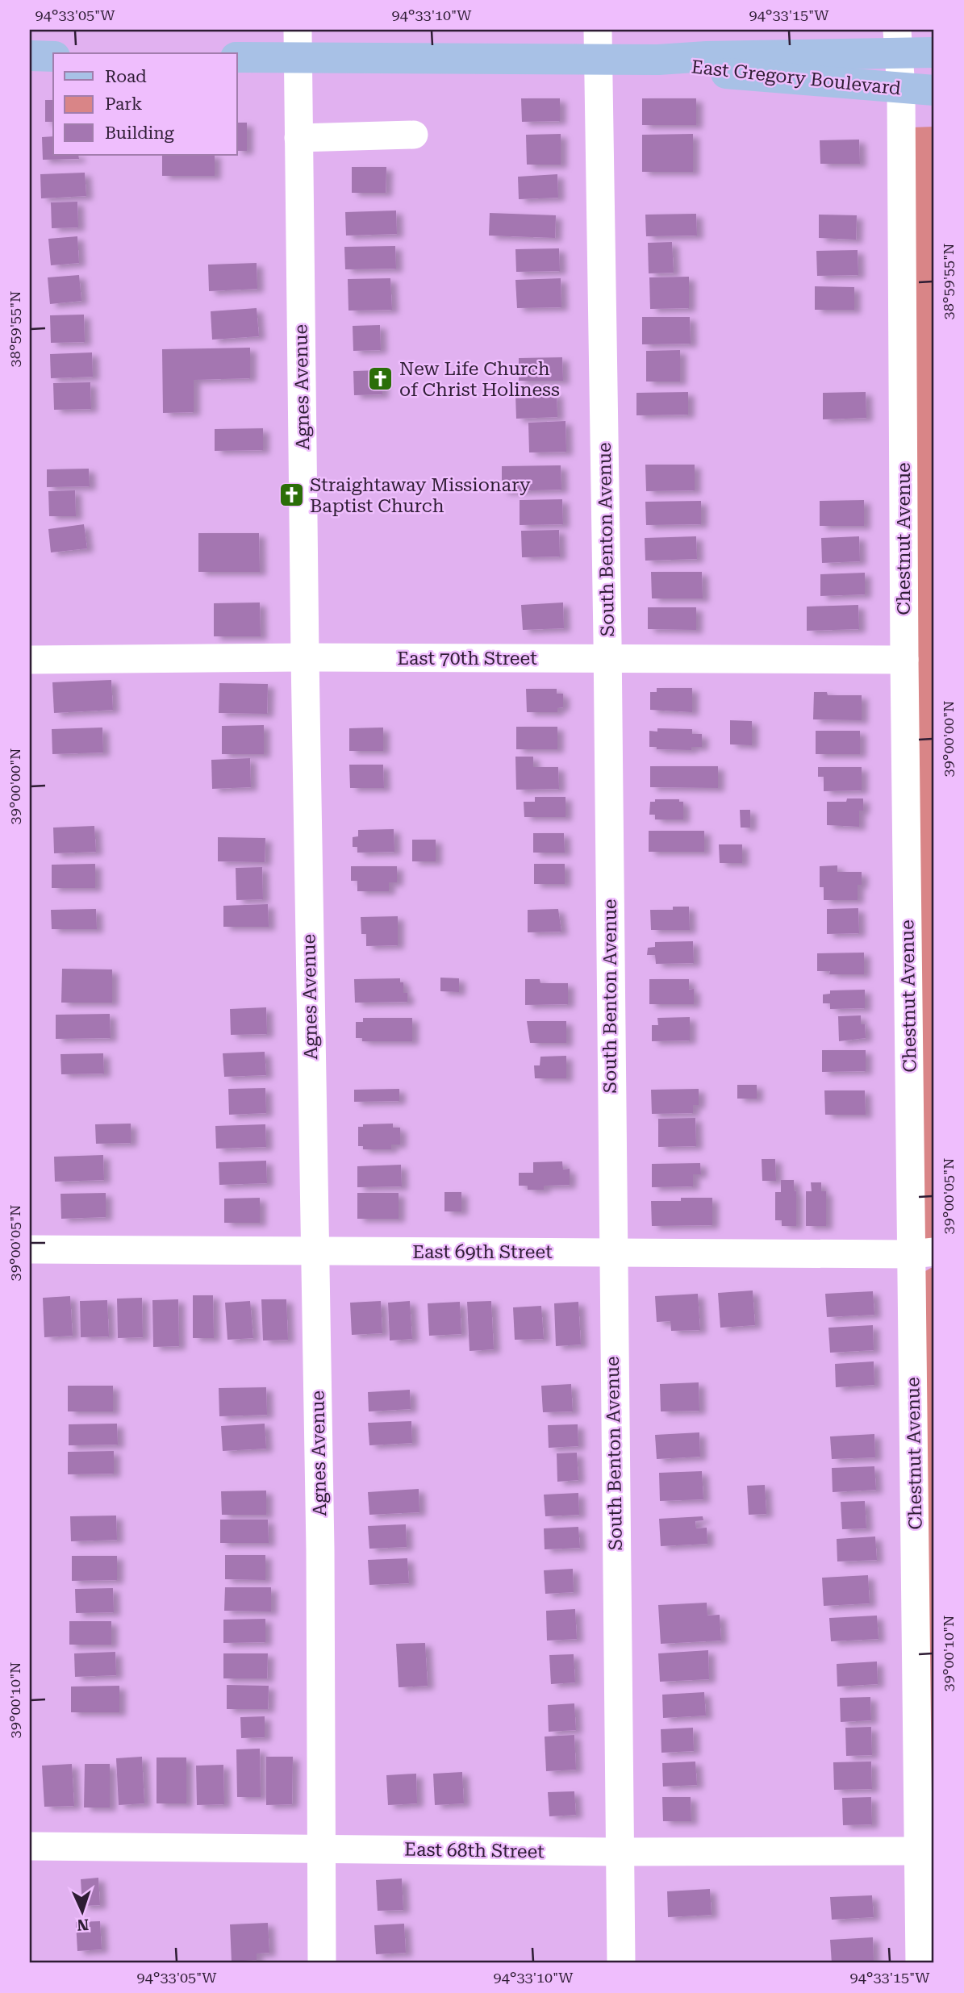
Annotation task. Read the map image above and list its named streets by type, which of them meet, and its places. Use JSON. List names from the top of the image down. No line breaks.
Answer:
{"streets":{"main road":["East Gregory Boulevard"],"street":["Agnes Avenue","Chestnut Avenue","South Benton Avenue","East 70th Street","East 69th Street","East 68th Street"]},"crossings":[["East Gregory Boulevard","Agnes Avenue"],["East Gregory Boulevard","Chestnut Avenue"],["East Gregory Boulevard","South Benton Avenue"],["Agnes Avenue","East 70th Street"],["Agnes Avenue","East 69th Street"],["Agnes Avenue","East 68th Street"],["Chestnut Avenue","East 70th Street"],["Chestnut Avenue","East 69th Street"],["Chestnut Avenue","East 68th Street"],["South Benton Avenue","East 70th Street"],["South Benton Avenue","East 69th Street"],["South Benton Avenue","East 68th Street"]],"places":{"church":["New Life Church of Christ Holiness","Straightaway Missionary Baptist Church"]},"legend":["Road","Park","Building"],"north":"bottom","coordinates":["94°33'05\"W","94°33'10\"W","94°33'15\"W","38°59'55\"N","39°00'00\"N","39°00'05\"N","39°00'10\"N"]}
